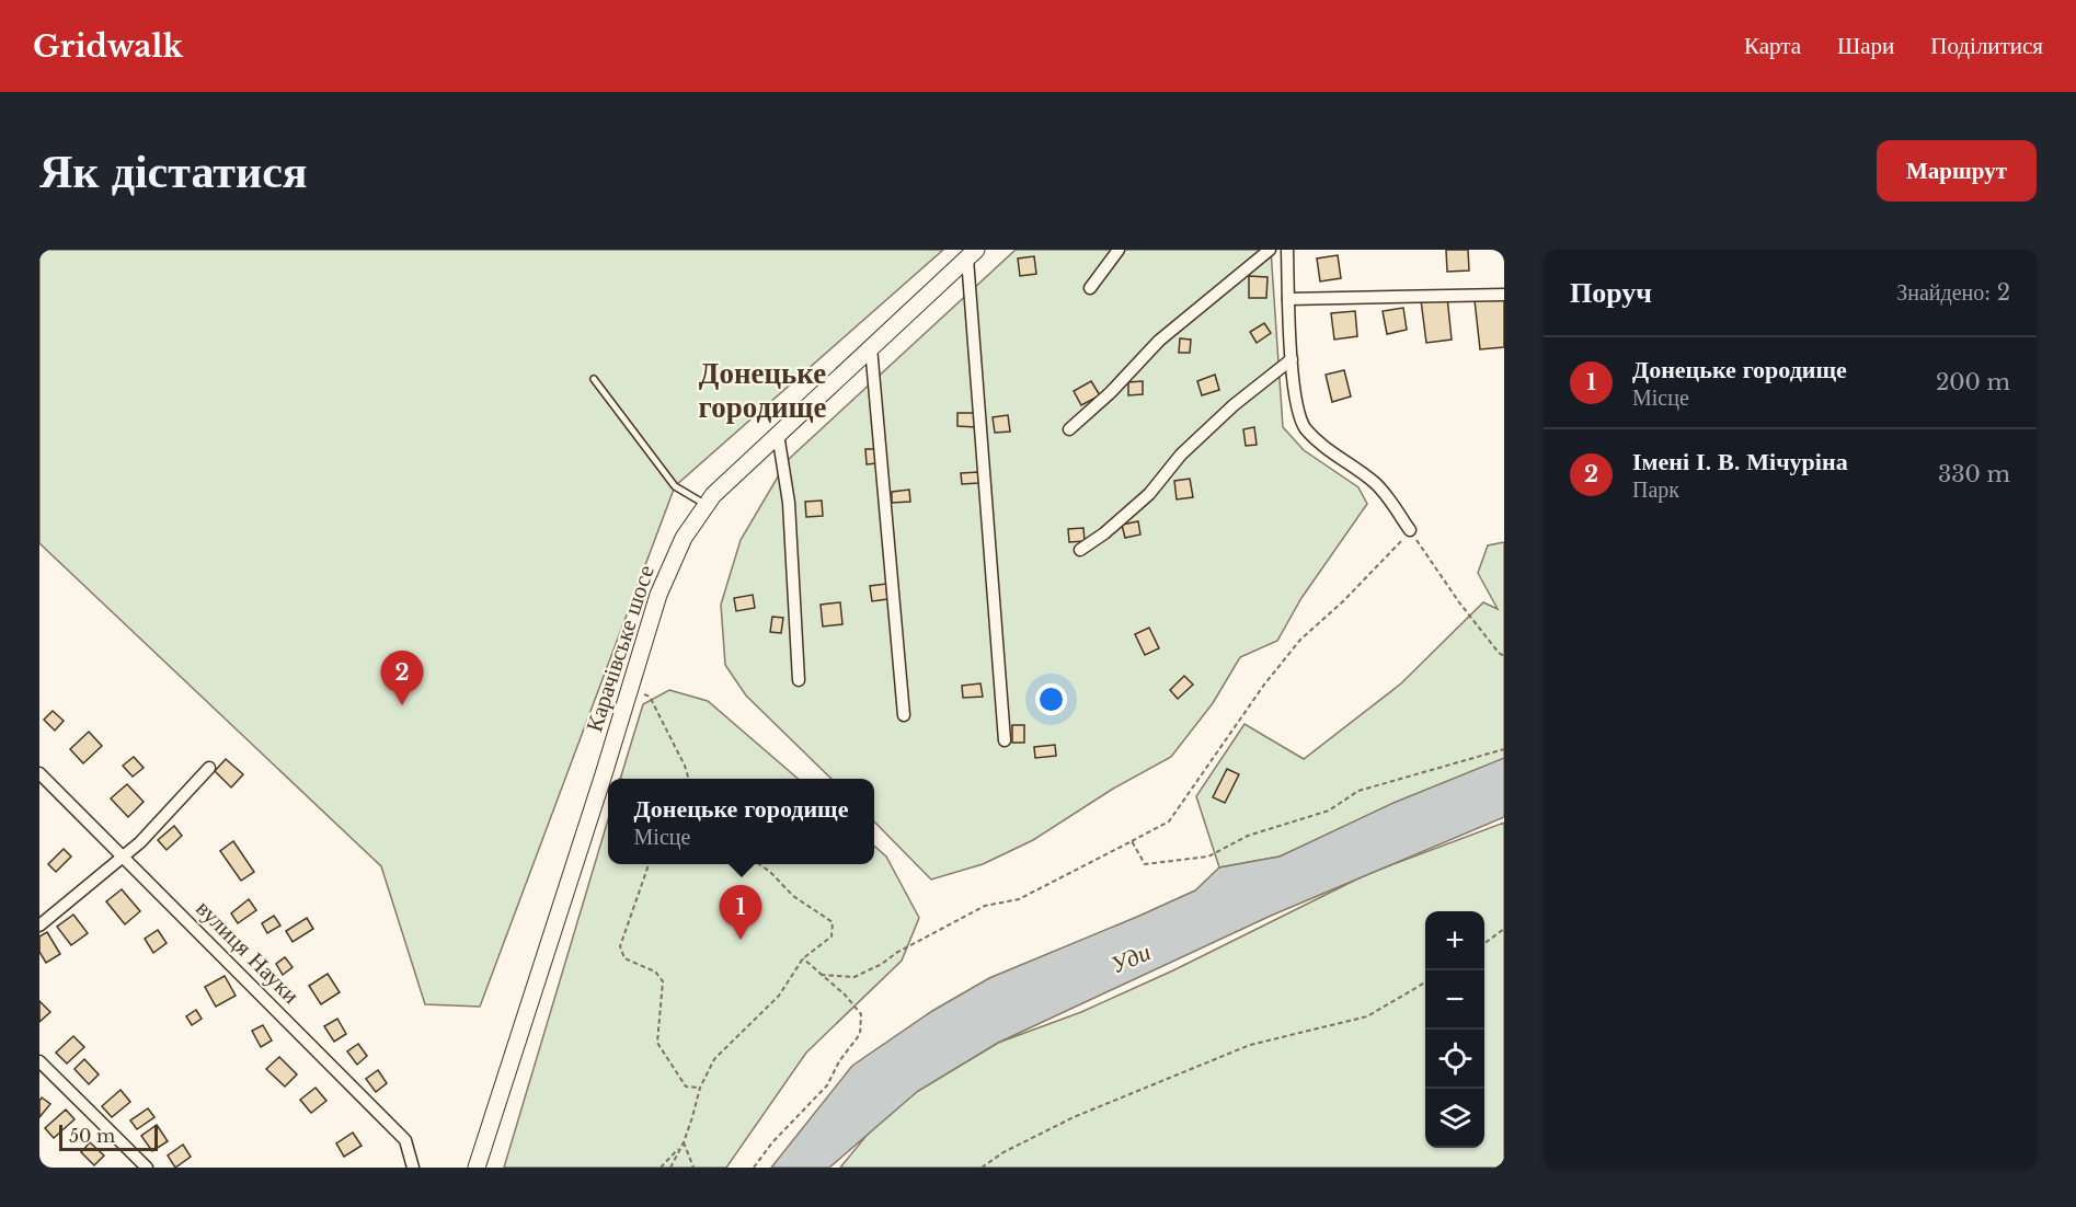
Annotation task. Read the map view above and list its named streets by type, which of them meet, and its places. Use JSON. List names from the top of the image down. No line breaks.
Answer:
{"streets":{"main road":["Карачівське шосе"],"street":["вулиця Науки"]},"districts":["Донецьке городище"],"water":["Уди"],"scale_bar":"50 m","page":{"header":"Gridwalk","nav":["Карта","Шари","Поділитися"],"buttons":"Маршрут","title":"Як дістатися","heading":["Поруч","Знайдено: 2"],"list":[{"mark":"1","name":"Донецьке городище","note":"Місце","value":"200 m"},{"mark":"2","name":"Імені І. В. Мічуріна","note":"Парк","value":"330 m"}],"pins":["2","1"],"popup":["Донецьке городище","Місце"],"map_buttons":["+","−"],"scale":"50 m"}}
